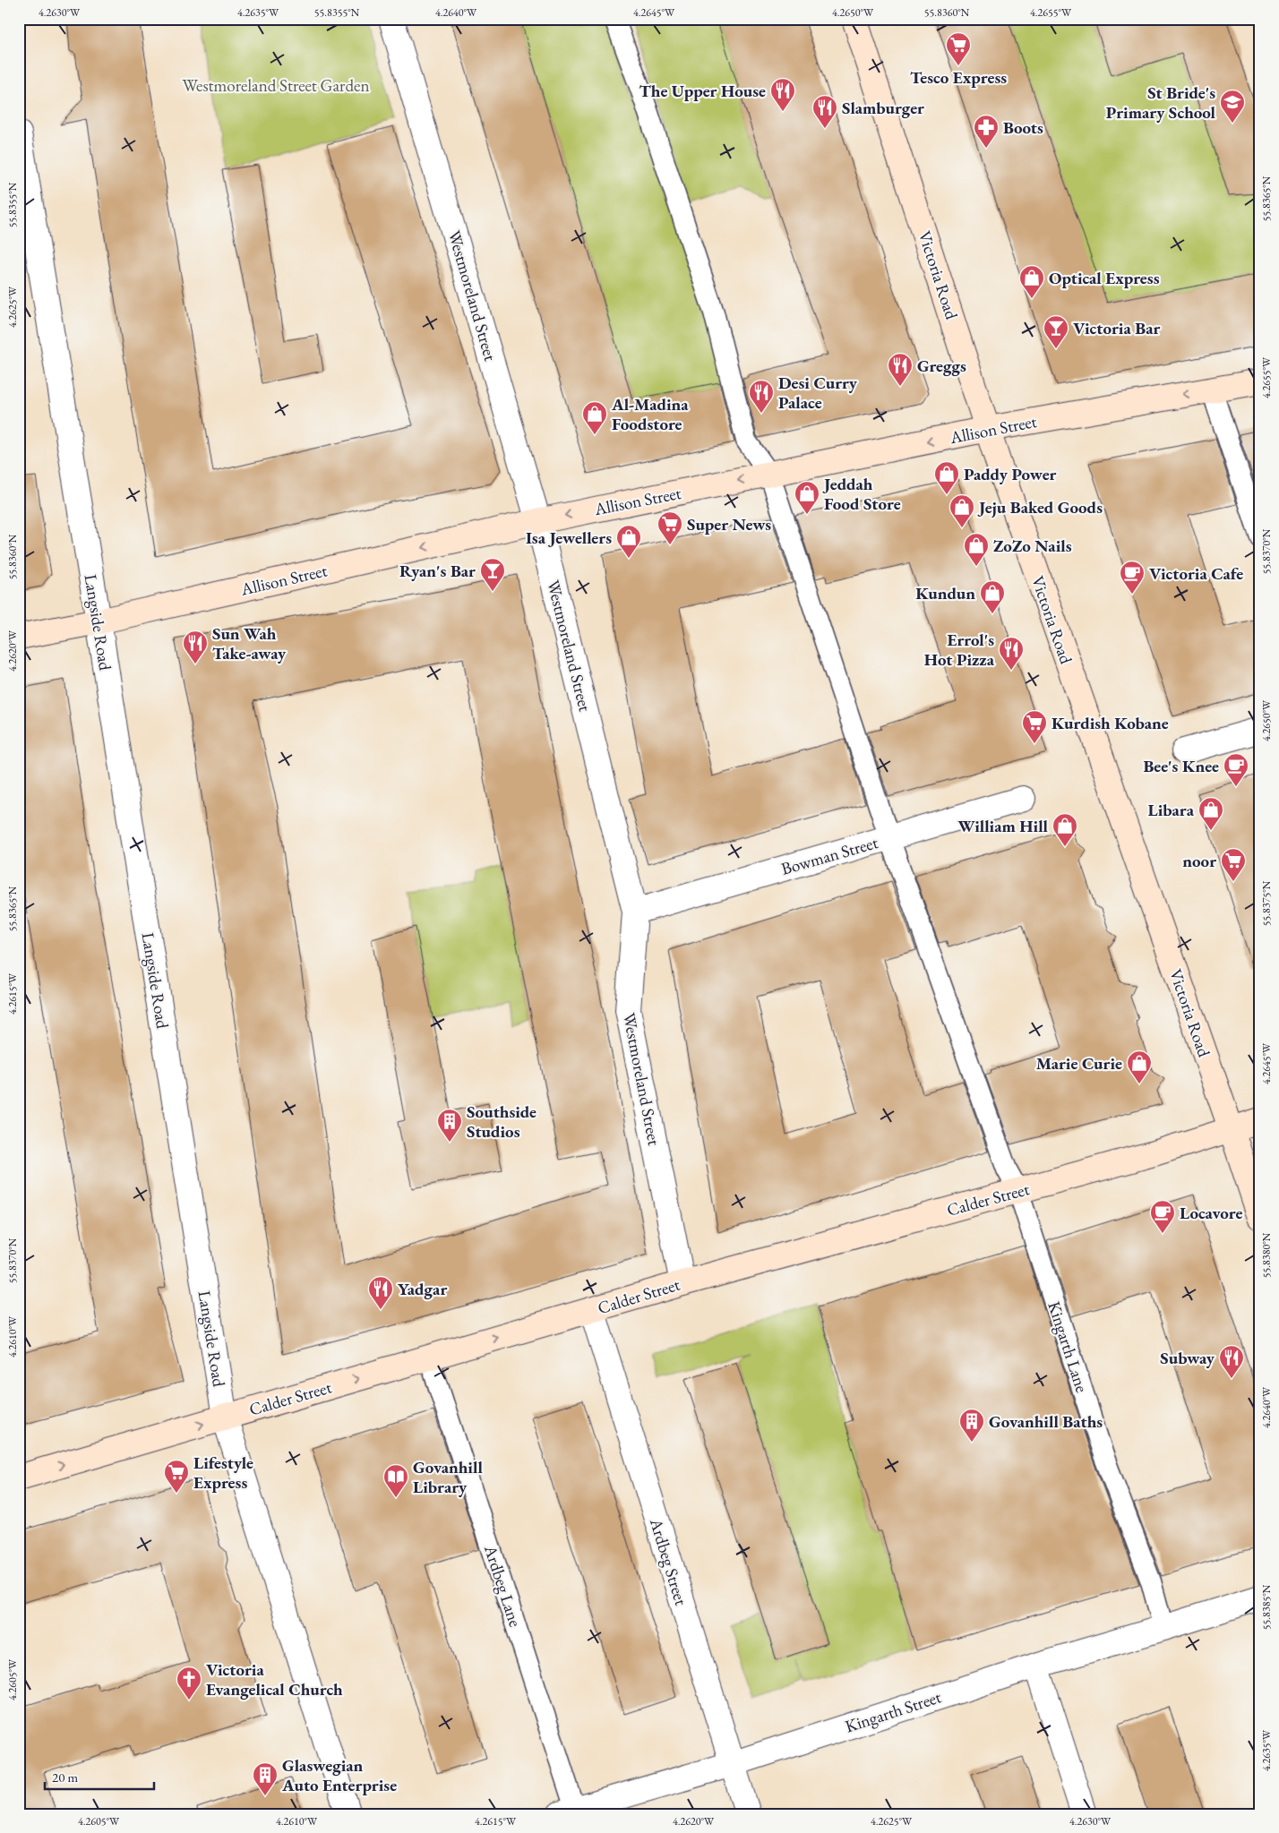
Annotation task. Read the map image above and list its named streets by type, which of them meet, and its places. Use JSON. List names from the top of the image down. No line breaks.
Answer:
{"streets":{"street":["Victoria Road","Westmoreland Street","Allison Street","Langside Road","Bowman Street","Calder Street","Ardbeg Street","Kingarth Street"],"lane":["Kingarth Lane","Ardbeg Lane"]},"crossings":[["Victoria Road","Allison Street"],["Victoria Road","Calder Street"],["Westmoreland Street","Allison Street"],["Westmoreland Street","Bowman Street"],["Westmoreland Street","Calder Street"],["Allison Street","Langside Road"],["Allison Street","Kingarth Lane"],["Langside Road","Calder Street"],["Bowman Street","Kingarth Lane"],["Calder Street","Kingarth Lane"],["Calder Street","Ardbeg Street"],["Calder Street","Ardbeg Lane"],["Kingarth Lane","Kingarth Street"],["Ardbeg Street","Kingarth Street"],["Ardbeg Lane","Kingarth Street"]],"one_way":["Allison Street","Calder Street"],"parks":["Westmoreland Street Garden"],"places":{"supermarket":["Tesco Express","Super News","Kurdish Kobane","noor","Lifestyle Express"],"restaurant":["The Upper House","Slamburger","Greggs","Desi Curry Palace","Sun Wah Take-away","Errol's Hot Pizza","Yadgar","Subway"],"school or university":["St Bride's Primary School"],"pharmacy":["Boots"],"shop":["Optical Express","Al-Madina Foodstore","Paddy Power","Jeddah Food Store","Jeju Baked Goods","Isa Jewellers","ZoZo Nails","Kundun","Libara","William Hill","Marie Curie"],"bar":["Victoria Bar","Ryan's Bar"],"cafe":["Victoria Cafe","Bee's Knee","Locavore"],"building":["Southside Studios","Govanhill Baths","Glaswegian Auto Enterprise"],"library":["Govanhill Library"],"church":["Victoria Evangelical Church"]},"scale_bar":"20 m","coordinates":["4.2630°W","4.2635°W","55.8355°N","4.2640°W","4.2645°W","4.2650°W","55.8360°N","4.2655°W","55.8365°N","4.2625°W","55.8370°N","4.2620°W","55.8375°N","4.2615°W","55.8380°N","4.2610°W","55.8385°N","4.2605°W"]}
